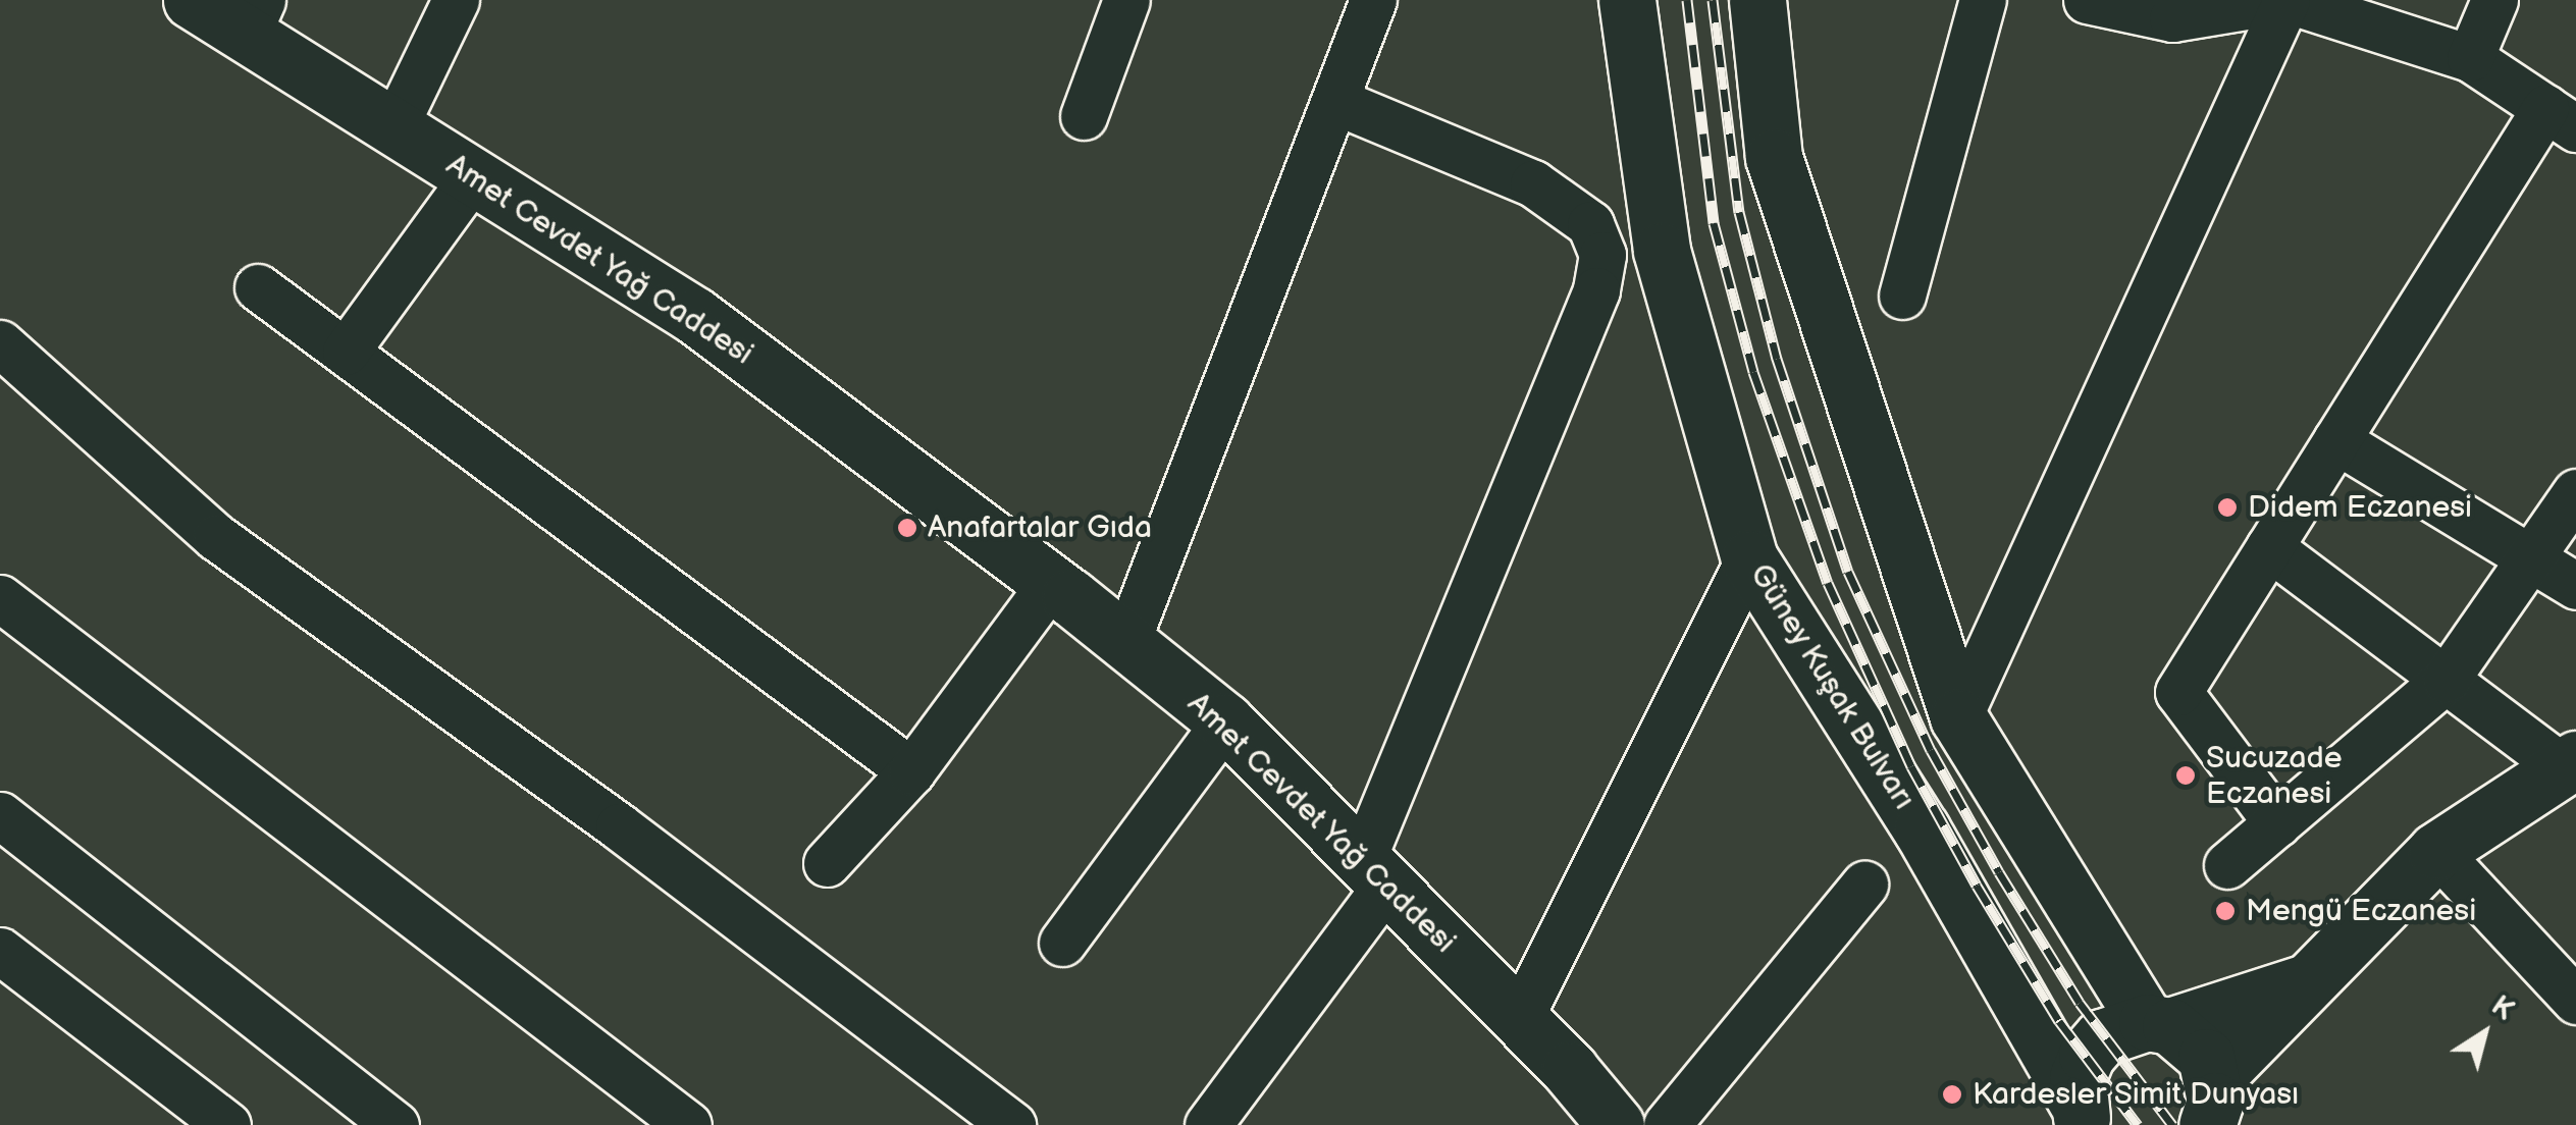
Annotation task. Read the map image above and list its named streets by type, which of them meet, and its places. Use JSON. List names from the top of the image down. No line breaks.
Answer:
{"streets":{"main road":["Amet Cevdet Yağ Caddesi","Güney Kuşak Bulvarı"]},"places":["Didem Eczanesi","Anafartalar Gıda","Sucuzade Eczanesi","Mengü Eczanesi","Kardesler Simit Dunyası"],"north":"top right"}
